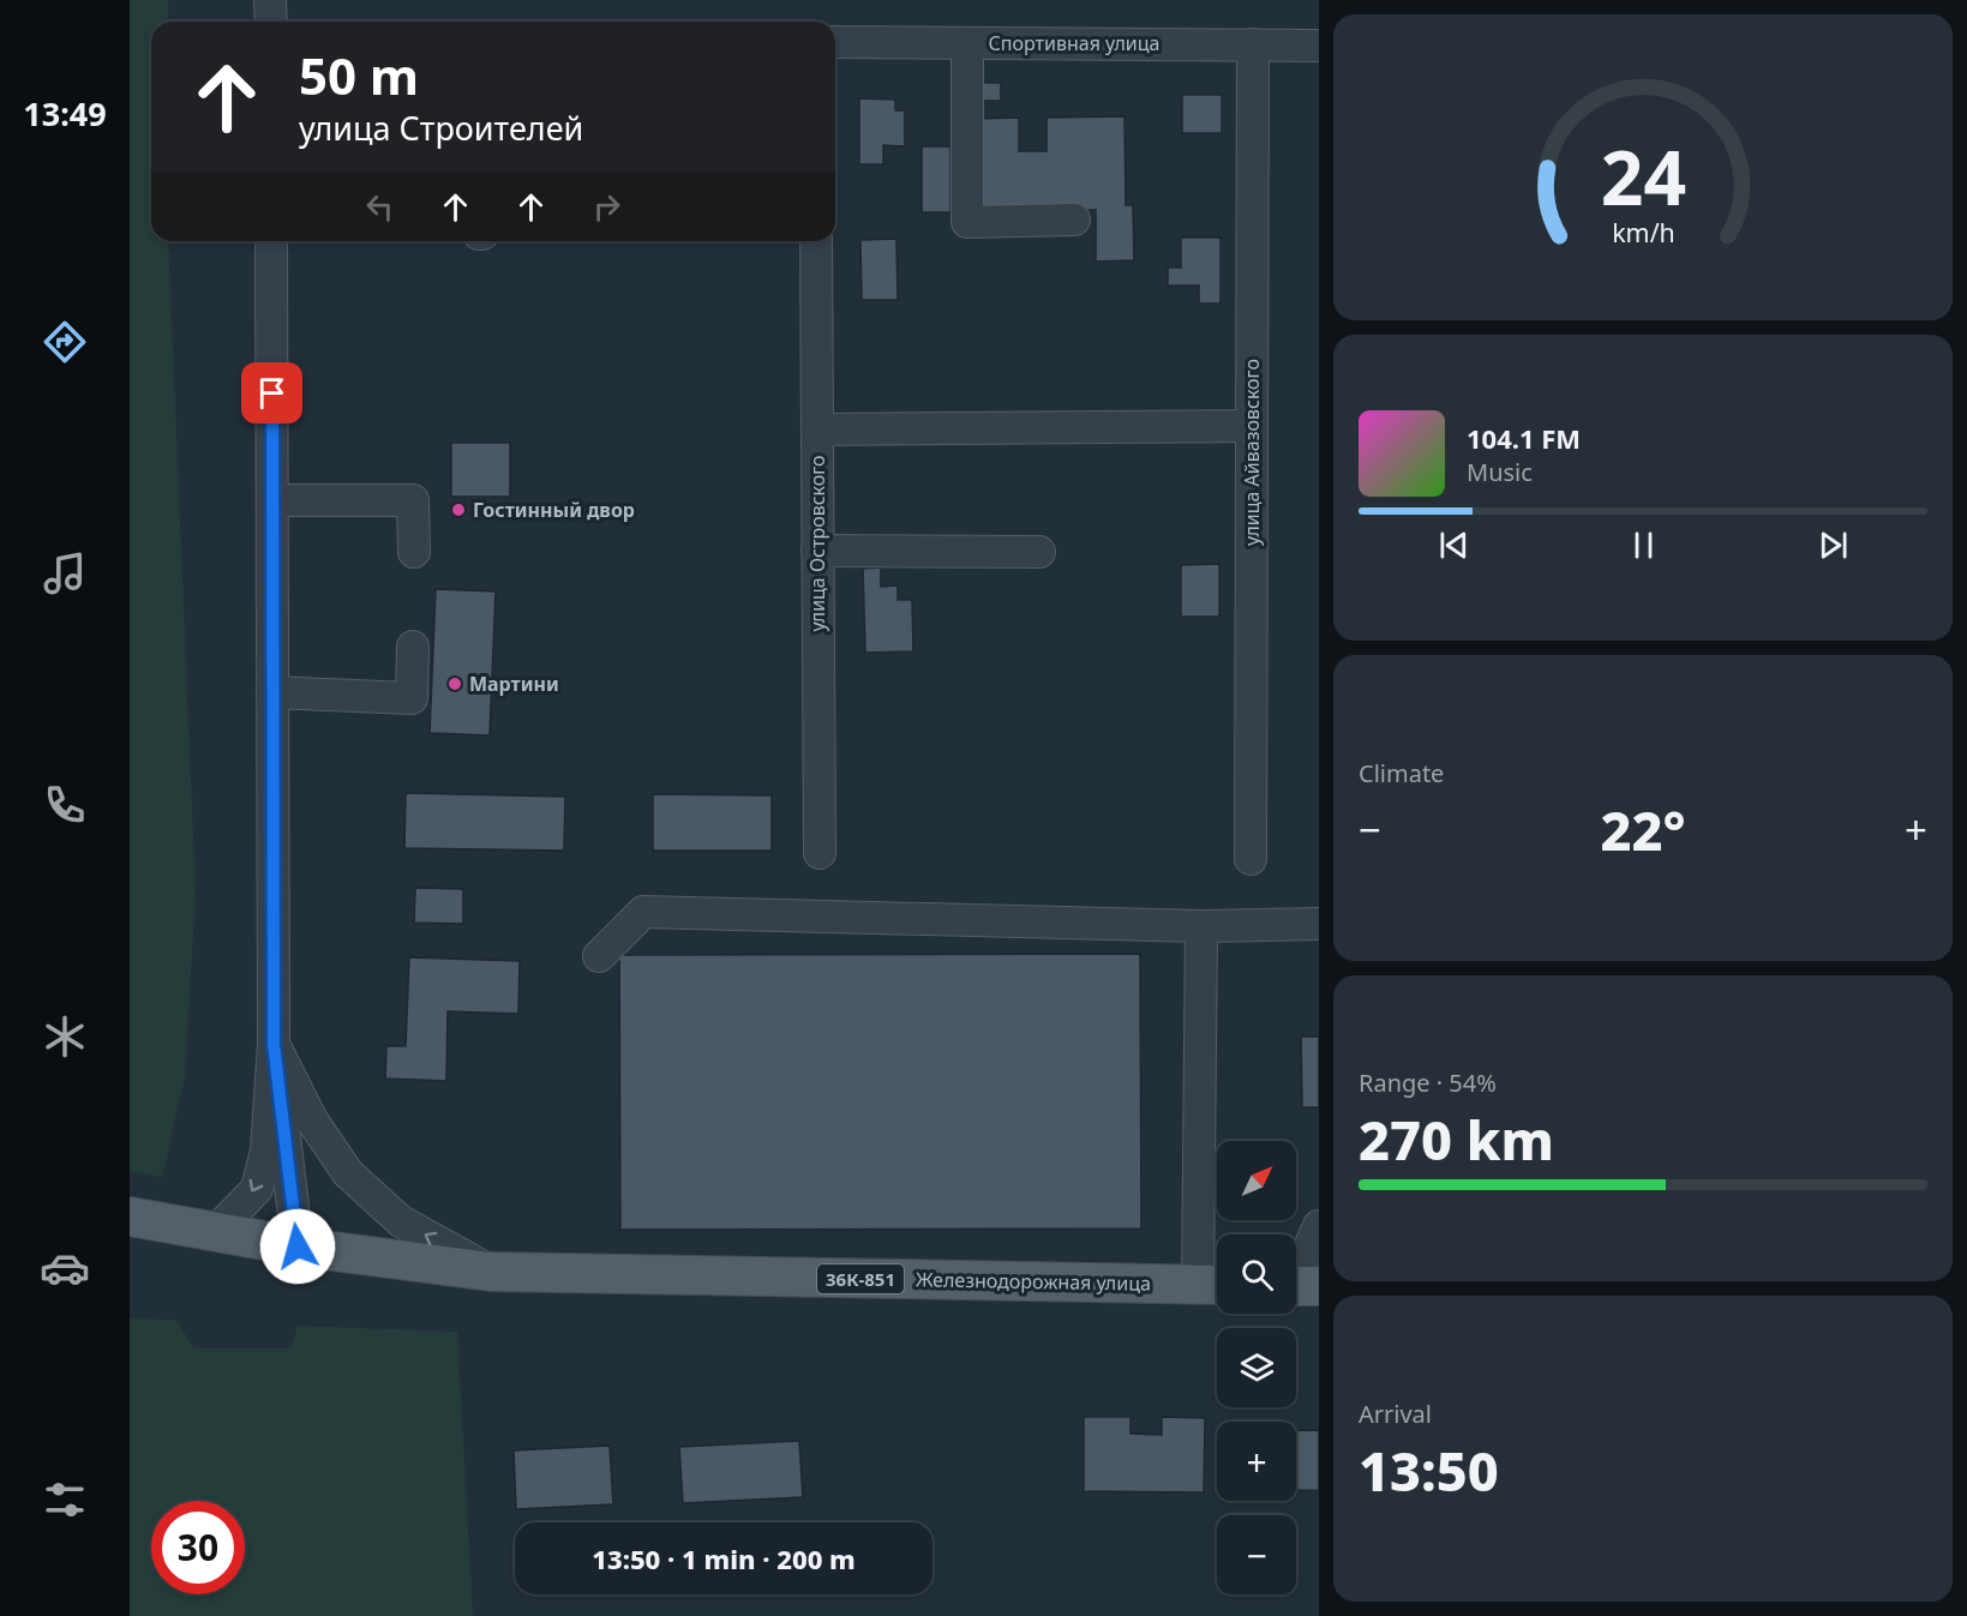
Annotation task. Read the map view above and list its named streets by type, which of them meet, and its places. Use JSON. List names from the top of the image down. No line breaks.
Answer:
{"streets":{"main road":["36К-851","Железнодорожная улица"],"street":["Спортивная улица","улица Айвазовского","улица Островского"]},"crossings":[["Спортивная улица","улица Айвазовского"],["36К-851","Железнодорожная улица"]],"places":["Гостинный двор","Мартини"],"north":"top right","page":{"tabs":"13:49","turn":["50 m","улица Строителей"],"song":["104.1 FM","Music"],"tile":["Climate",["Range · 54%","270 km"],["Arrival","13:50"]],"heat":["−","22°","+"],"map_buttons":["+","−"],"limit":"30","trip":"13:50 · 1 min · 200 m","gauge":["24","km/h"]}}
